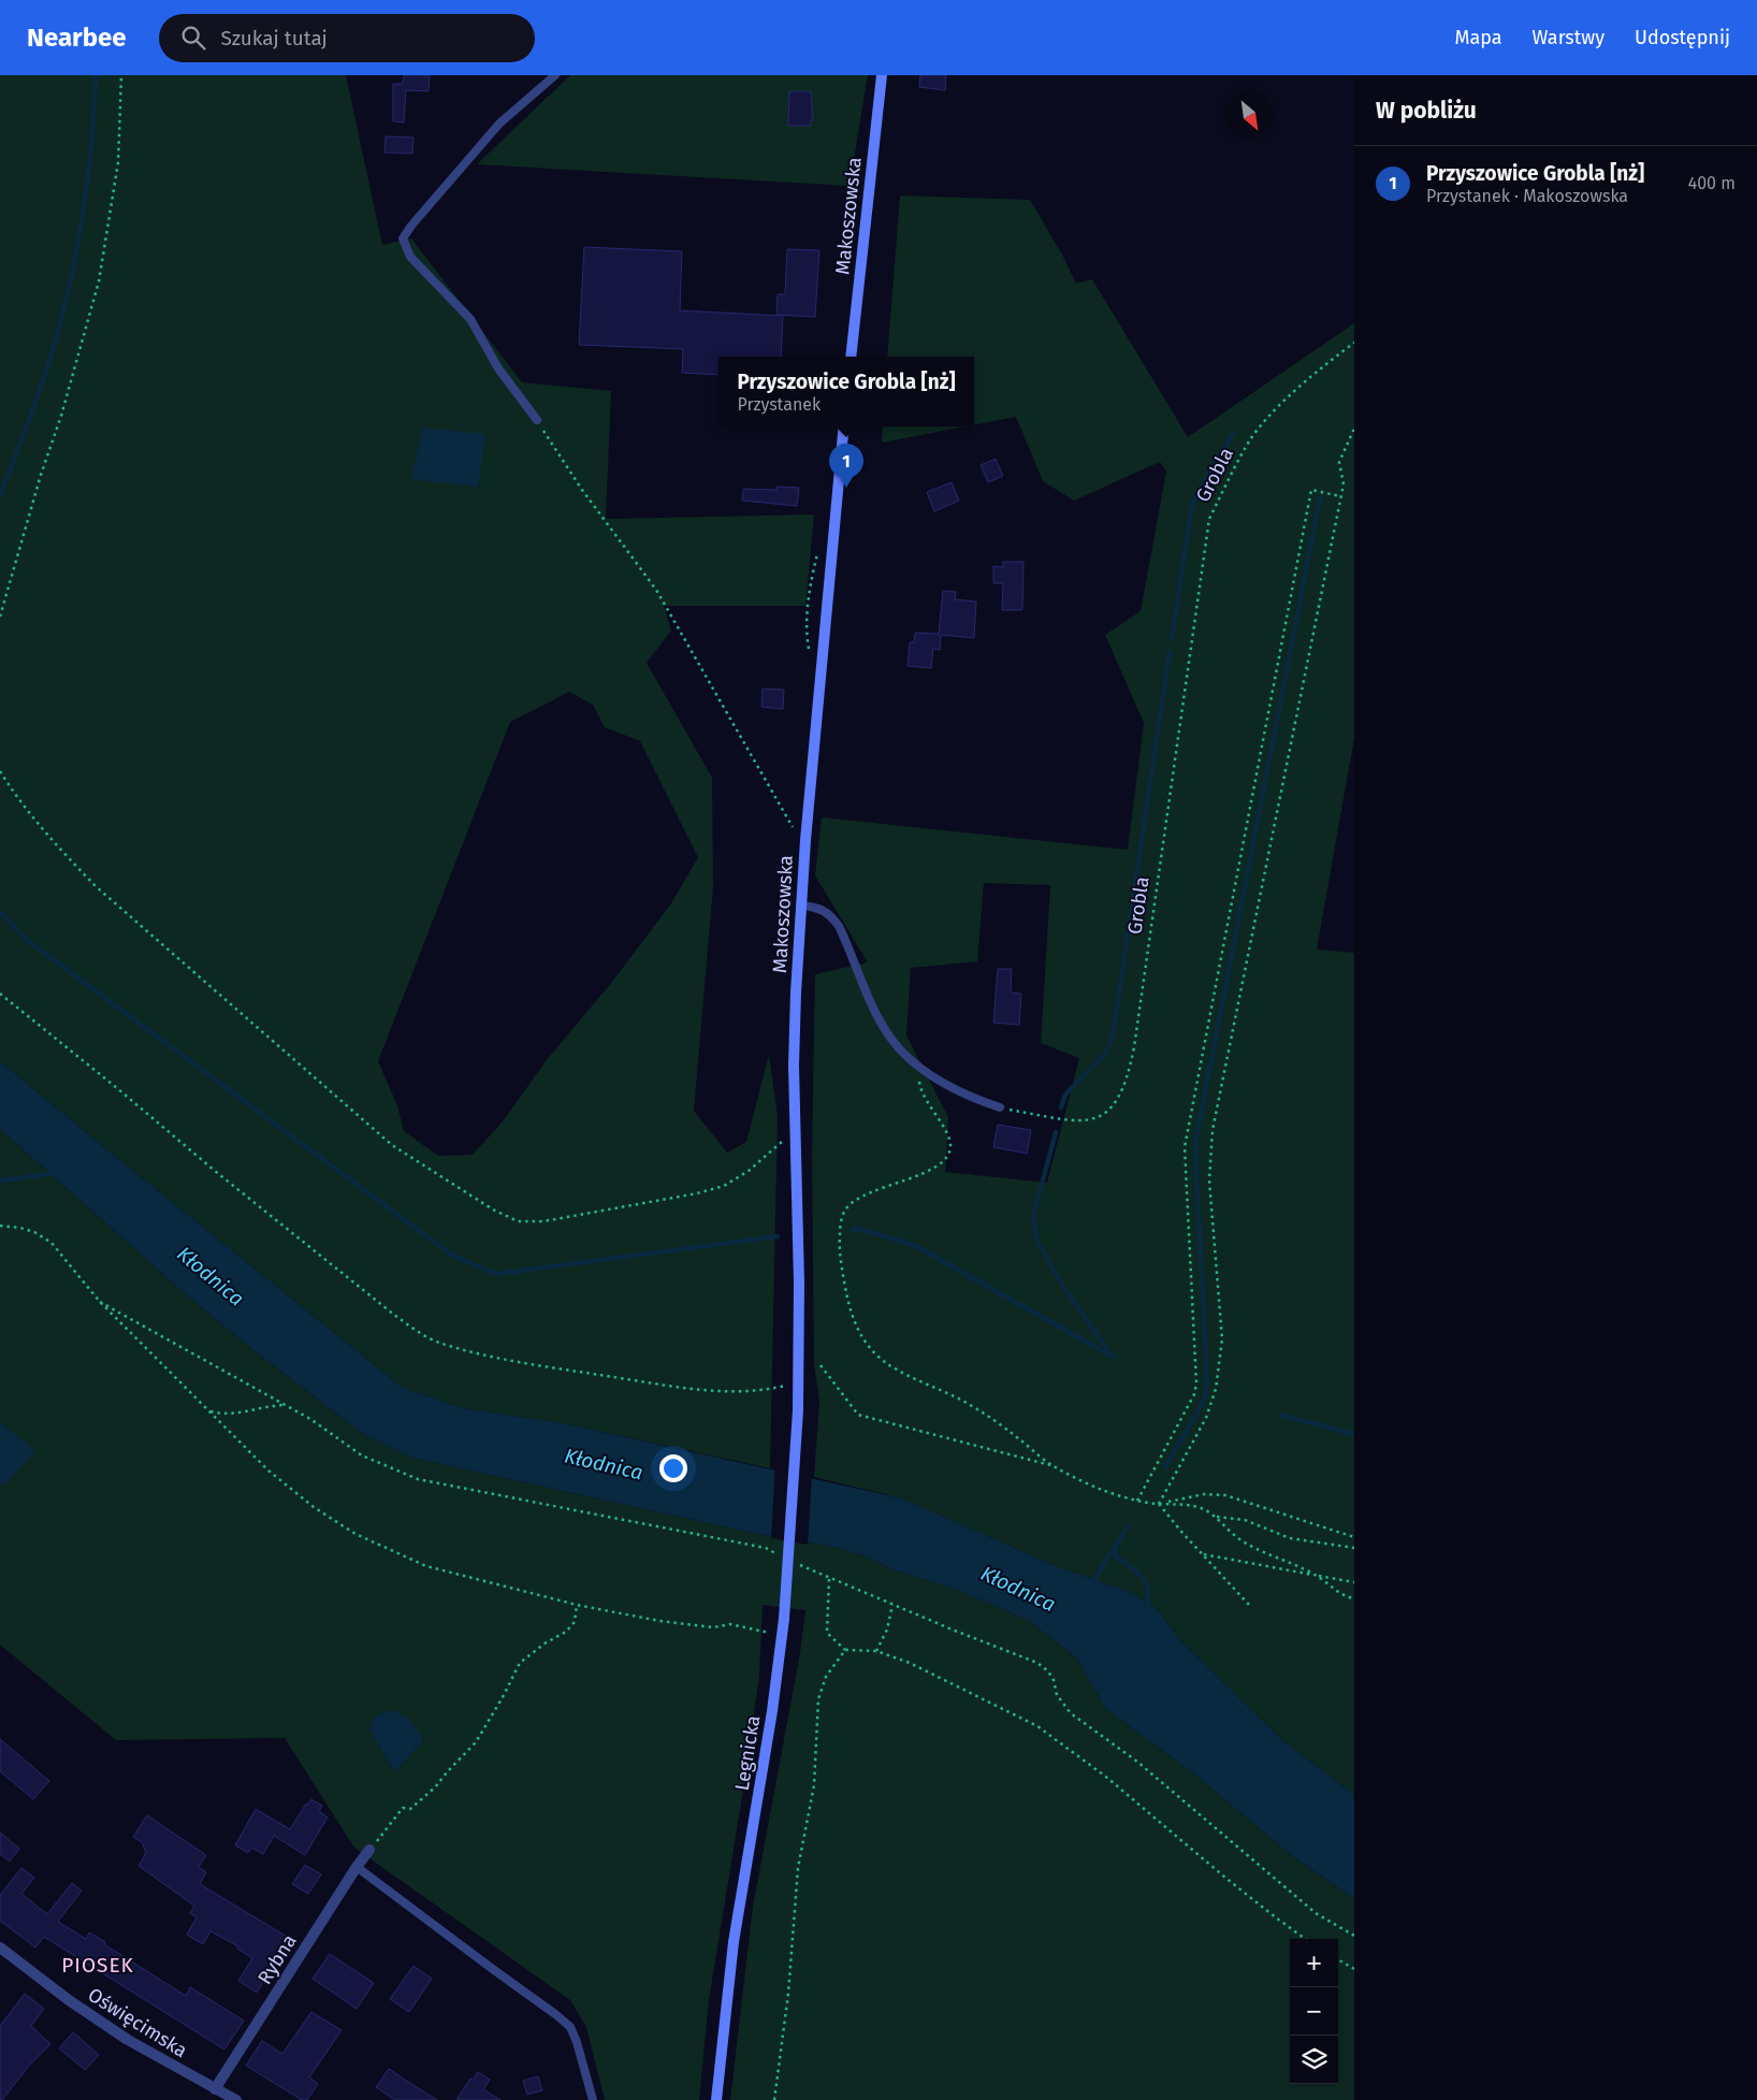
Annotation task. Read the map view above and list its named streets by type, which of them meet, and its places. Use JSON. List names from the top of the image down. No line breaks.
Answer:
{"streets":{"main road":["Makoszowska","Legnicka"],"street":["Rybna","Oświęcimska"],"path":["Grobla"]},"crossings":[["Makoszowska","Legnicka"],["Rybna","Oświęcimska"]],"districts":["PIOSEK"],"water":["Kłodnica"],"north":"bottom right","page":{"header":"Nearbee","search":"Szukaj tutaj","nav":["Mapa","Warstwy","Udostępnij"],"heading":"W pobliżu","list":[{"mark":"1","name":"Przyszowice Grobla [nż]","note":"Przystanek · Makoszowska","value":"400 m"}],"popup":["Przyszowice Grobla [nż]","Przystanek"],"pins":"1","map_buttons":["+","−"]}}
